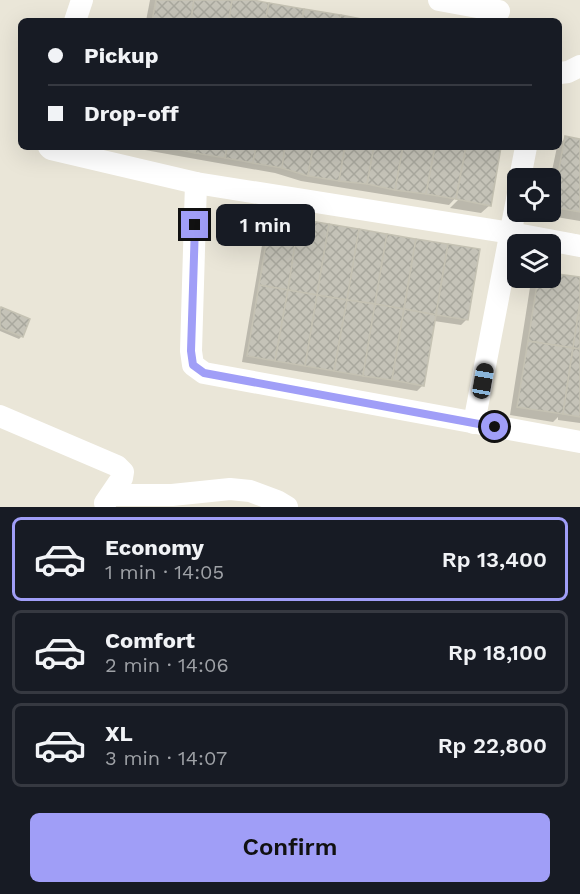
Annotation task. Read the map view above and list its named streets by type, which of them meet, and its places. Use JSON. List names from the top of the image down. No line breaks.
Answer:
{"page":{"banner":["Pickup","Drop-off"],"bubble":"1 min","list":[{"name":"Economy","note":"1 min · 14:05","value":"Rp 13,400"},{"name":"Comfort","note":"2 min · 14:06","value":"Rp 18,100"},{"name":"XL","note":"3 min · 14:07","value":"Rp 22,800"}],"buttons":"Confirm"}}
